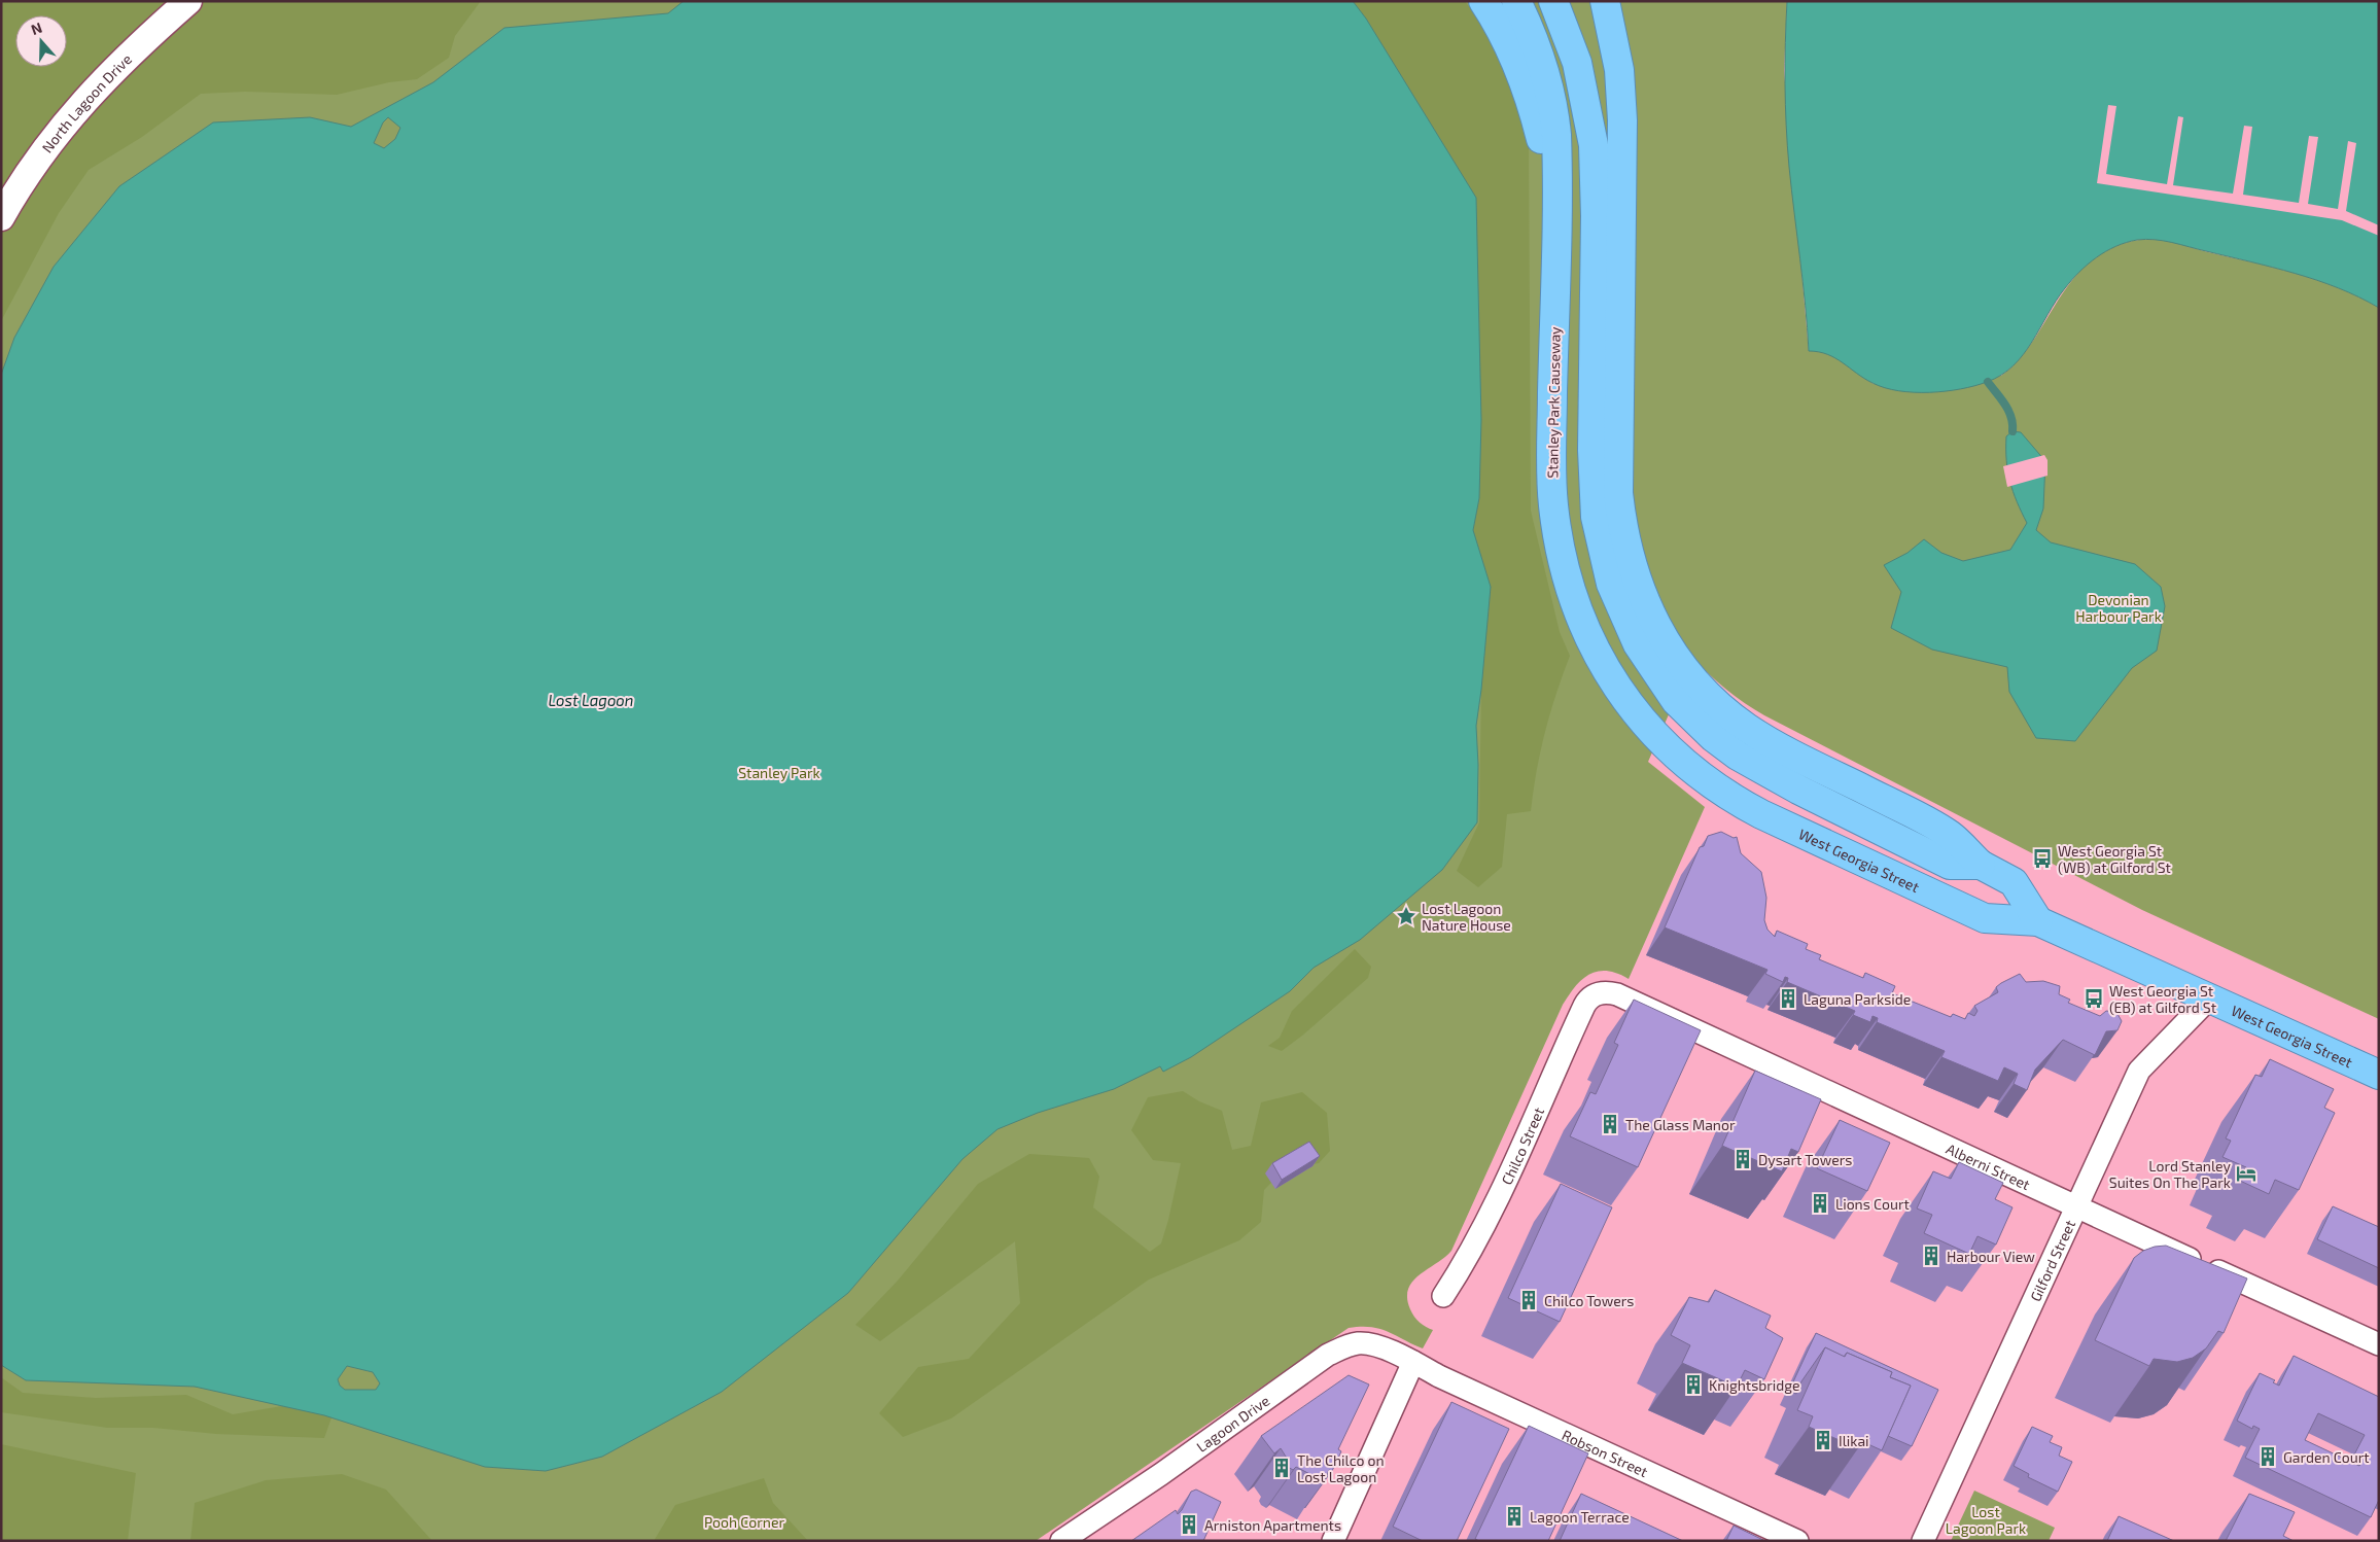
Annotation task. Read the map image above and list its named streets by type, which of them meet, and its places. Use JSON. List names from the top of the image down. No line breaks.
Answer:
{"streets":{"highway":["Stanley Park Causeway","West Georgia Street"],"street":["North Lagoon Drive","Chilco Street","Alberni Street","Gilford Street","Lagoon Drive","Robson Street"]},"crossings":[["Stanley Park Causeway","West Georgia Street"],["West Georgia Street","Gilford Street"],["Chilco Street","Alberni Street"],["Alberni Street","Gilford Street"],["Lagoon Drive","Robson Street"]],"water":["Lost Lagoon"],"parks":["Devonian Harbour Park","Stanley Park","Lost Lagoon Park","Pooh Corner"],"places":{"bus stop":["West Georgia St (WB) at Gilford St","West Georgia St (EB) at Gilford St"],"place":["Lost Lagoon Nature House"],"building":["Laguna Parkside","The Glass Manor","Dysart Towers","Lions Court","Harbour View","Chilco Towers","Knightsbridge","Ilikai","Garden Court","The Chilco on Lost Lagoon","Lagoon Terrace","Arniston Apartments"],"hotel":["Lord Stanley Suites On The Park"]},"north":"top"}
